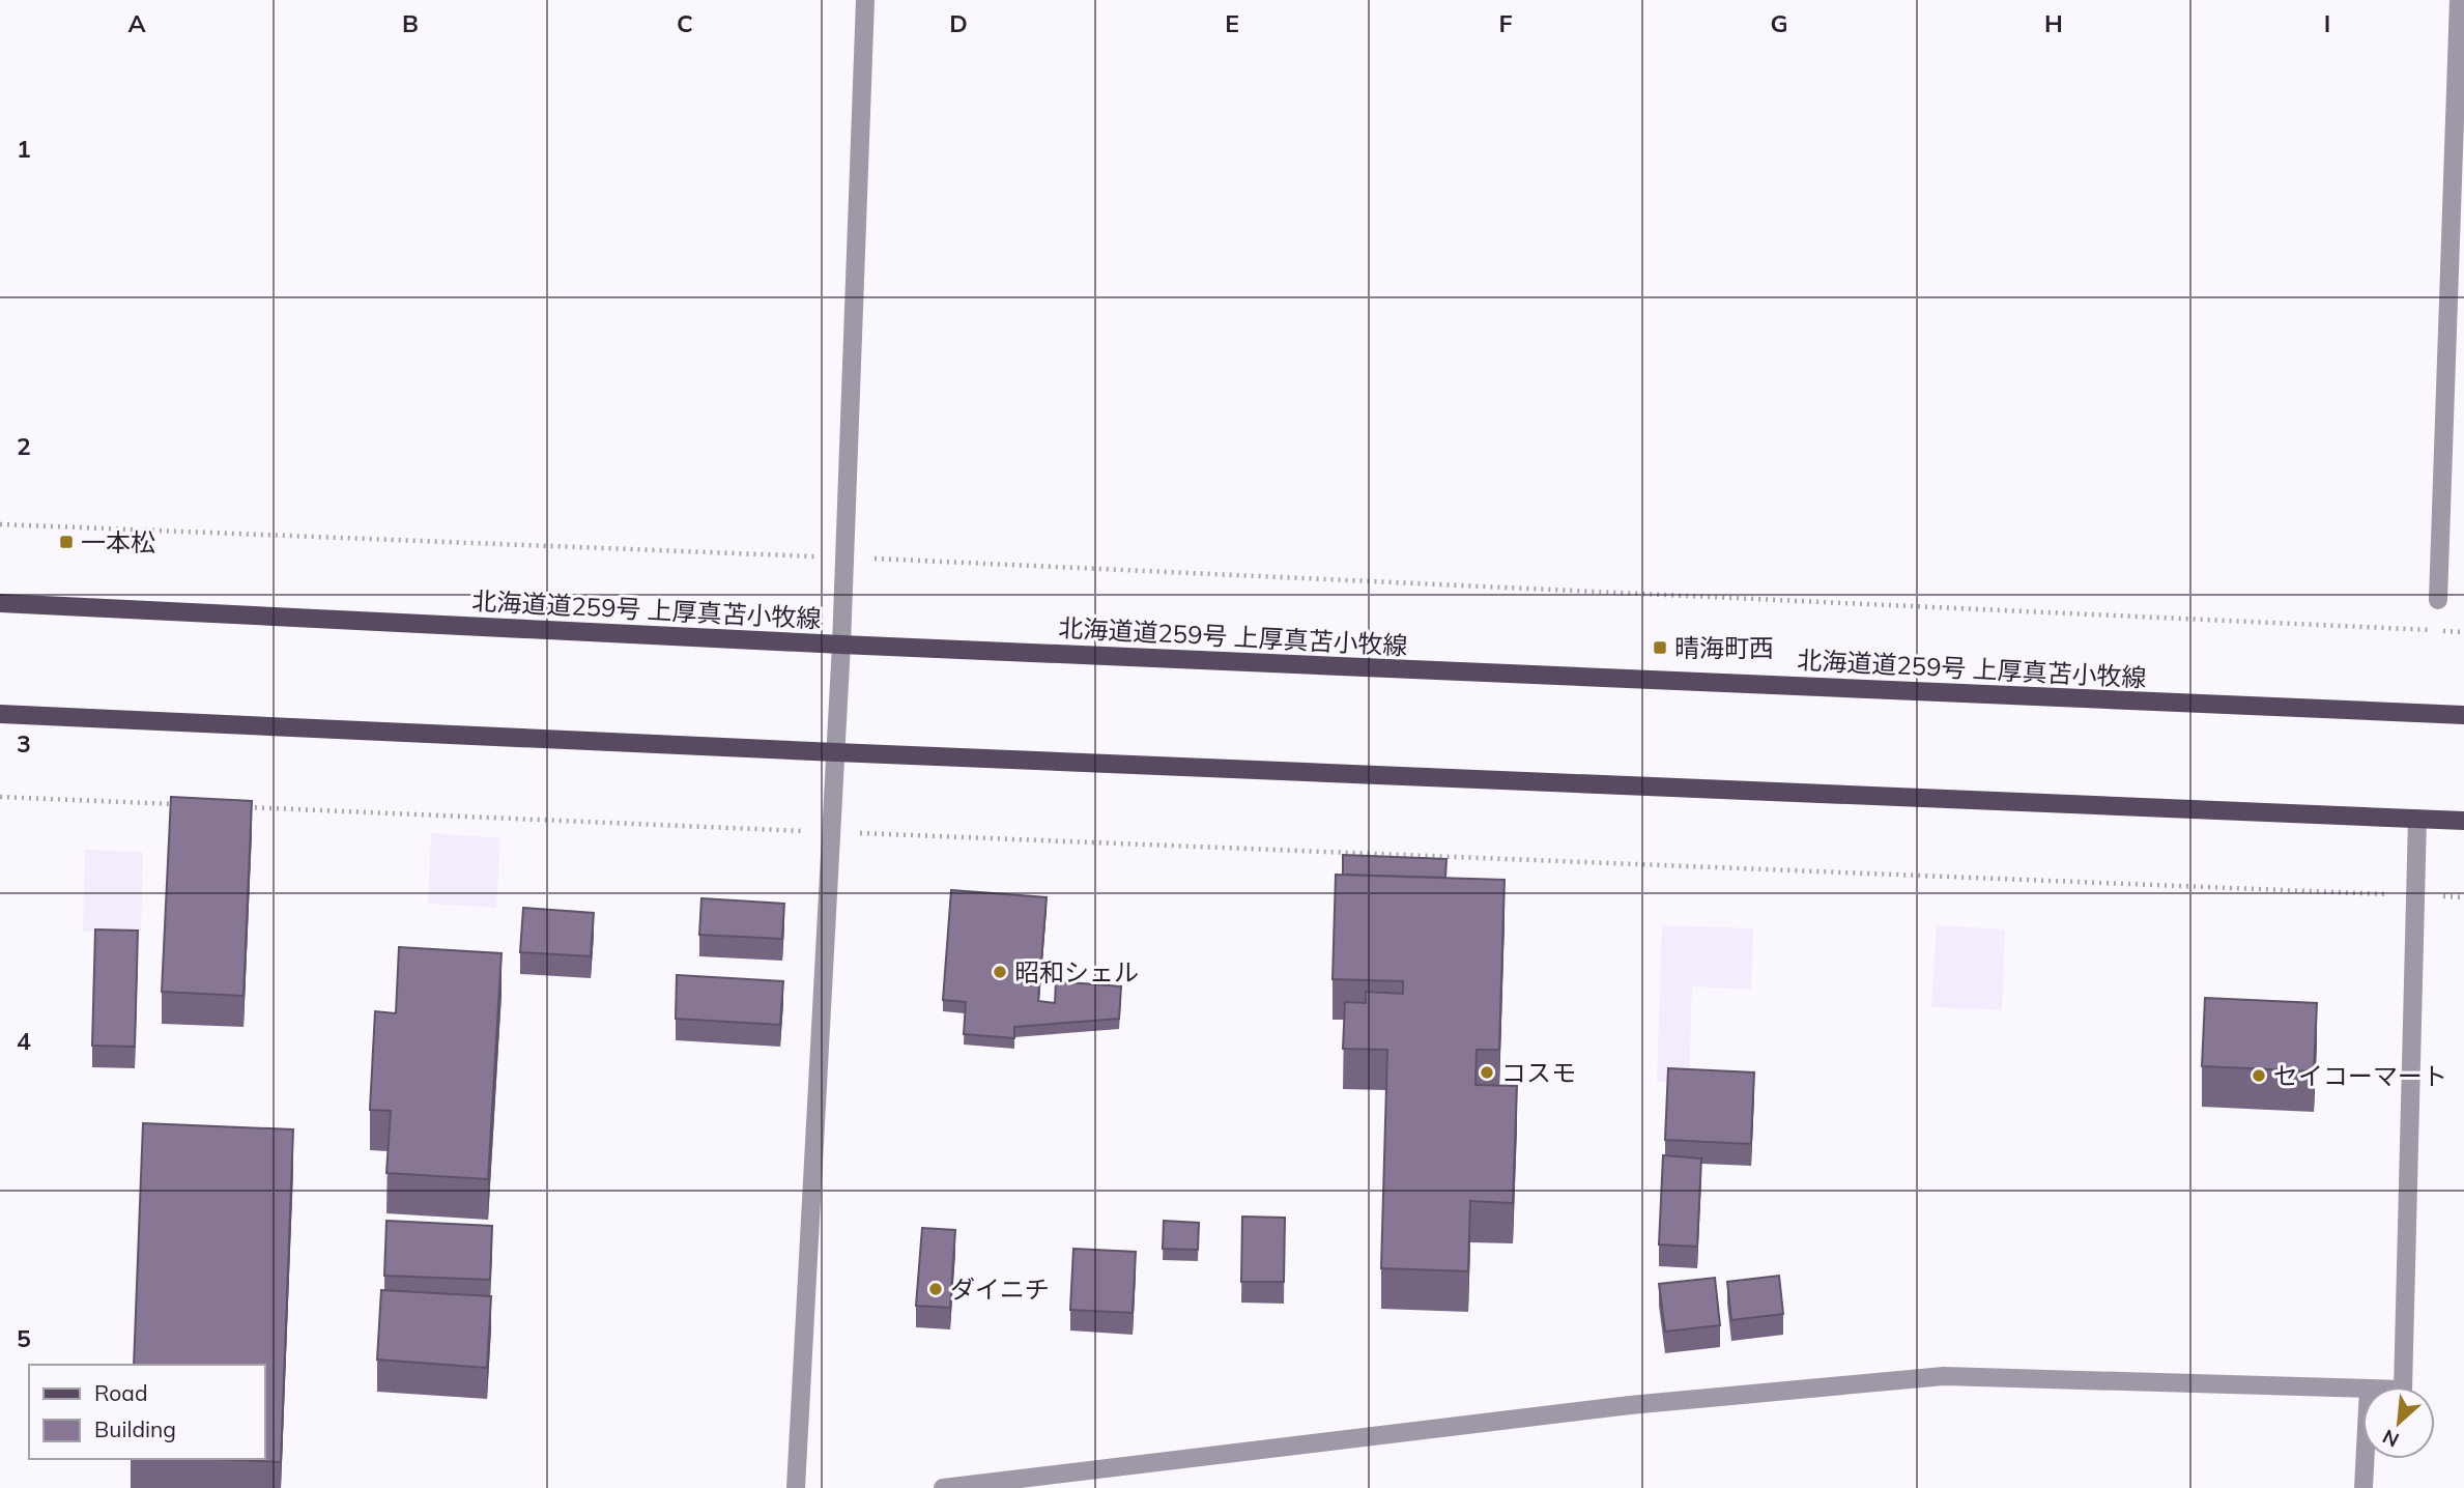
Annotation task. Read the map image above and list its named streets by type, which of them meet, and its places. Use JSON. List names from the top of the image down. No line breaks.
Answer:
{"streets":{"main road":["北海道道259号 上厚真苫小牧線"]},"places":{"transit":["一本松","晴海町西"],"other":["昭和シェル","コスモ","セイコーマート","ダイニチ"]},"legend":["Road","Building"],"north":"bottom left","grid":{"columns":["A","B","C","D","E","F","G","H","I"],"rows":["1","2","3","4","5"]}}
